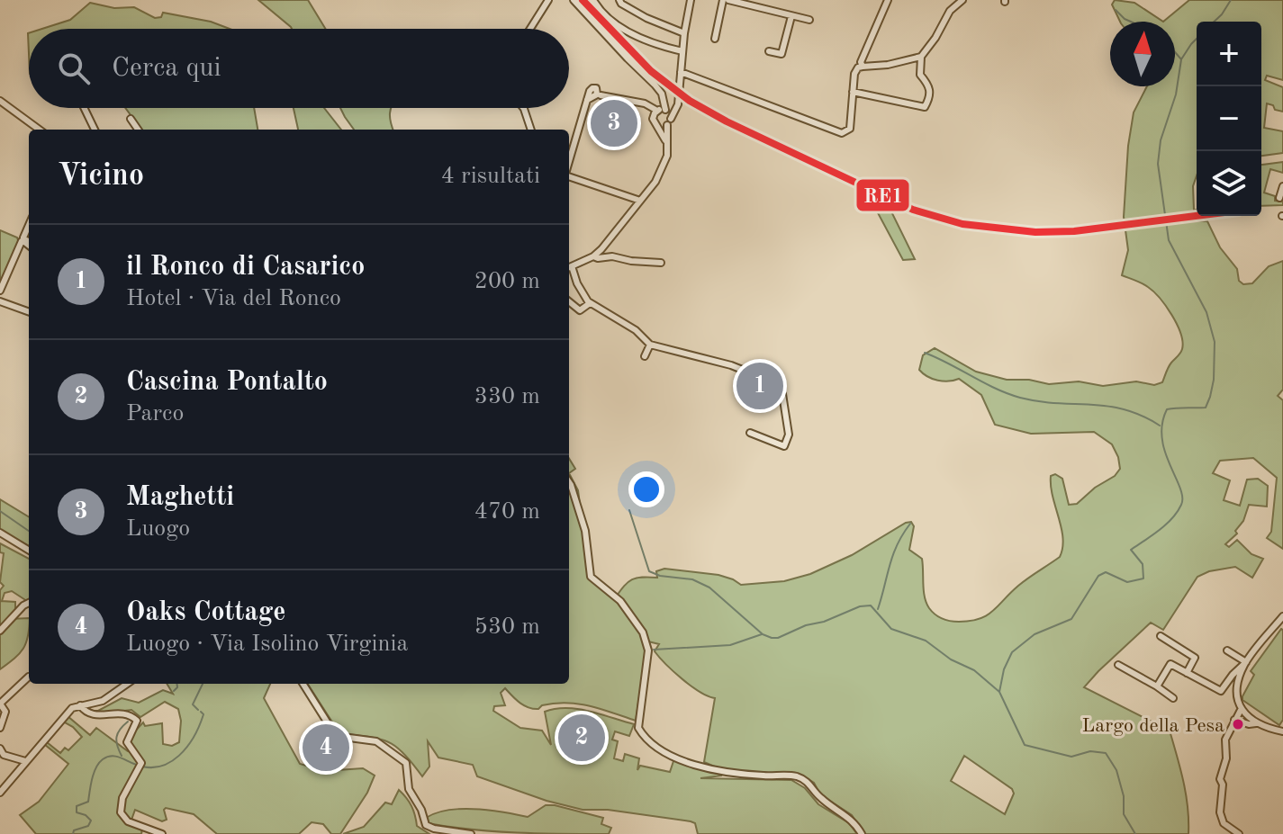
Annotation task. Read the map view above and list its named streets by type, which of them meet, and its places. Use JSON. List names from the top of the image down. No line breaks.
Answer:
{"places":["Largo della Pesa"],"lines":["transit line RE1"],"north":"top","page":{"map_buttons":["+","−"],"search":"Cerca qui","pins":["3","1","2","4"],"heading":["Vicino","4 risultati"],"list":[{"mark":"1","name":"il Ronco di Casarico","note":"Hotel · Via del Ronco","value":"200 m"},{"mark":"2","name":"Cascina Pontalto","note":"Parco","value":"330 m"},{"mark":"3","name":"Maghetti","note":"Luogo","value":"470 m"},{"mark":"4","name":"Oaks Cottage","note":"Luogo · Via Isolino Virginia","value":"530 m"}]}}
